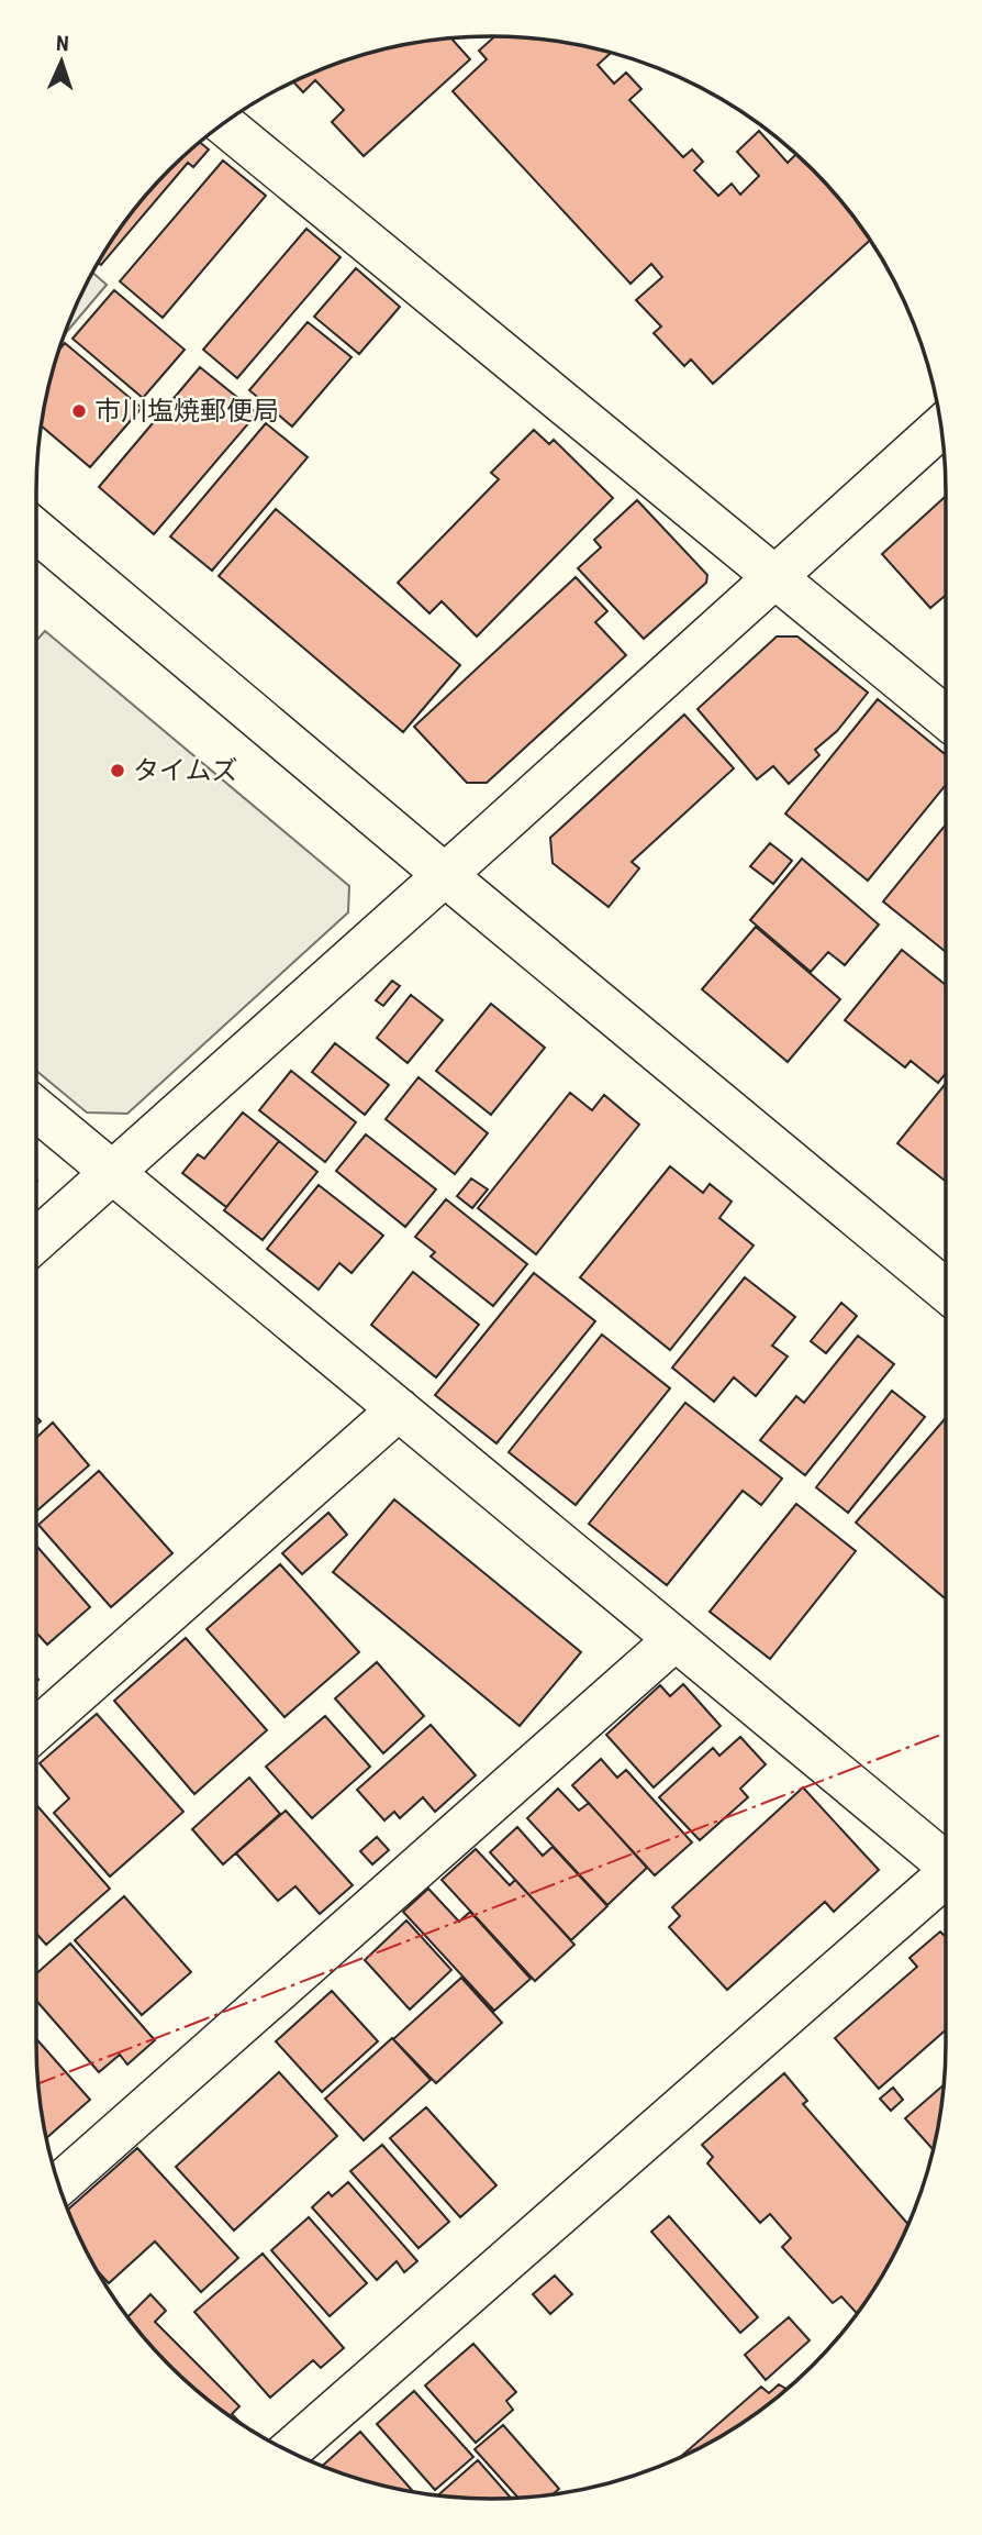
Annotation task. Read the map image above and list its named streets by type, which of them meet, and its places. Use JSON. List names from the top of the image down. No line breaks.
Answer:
{"places":["市川塩焼郵便局","タイムズ"],"north":"top"}
